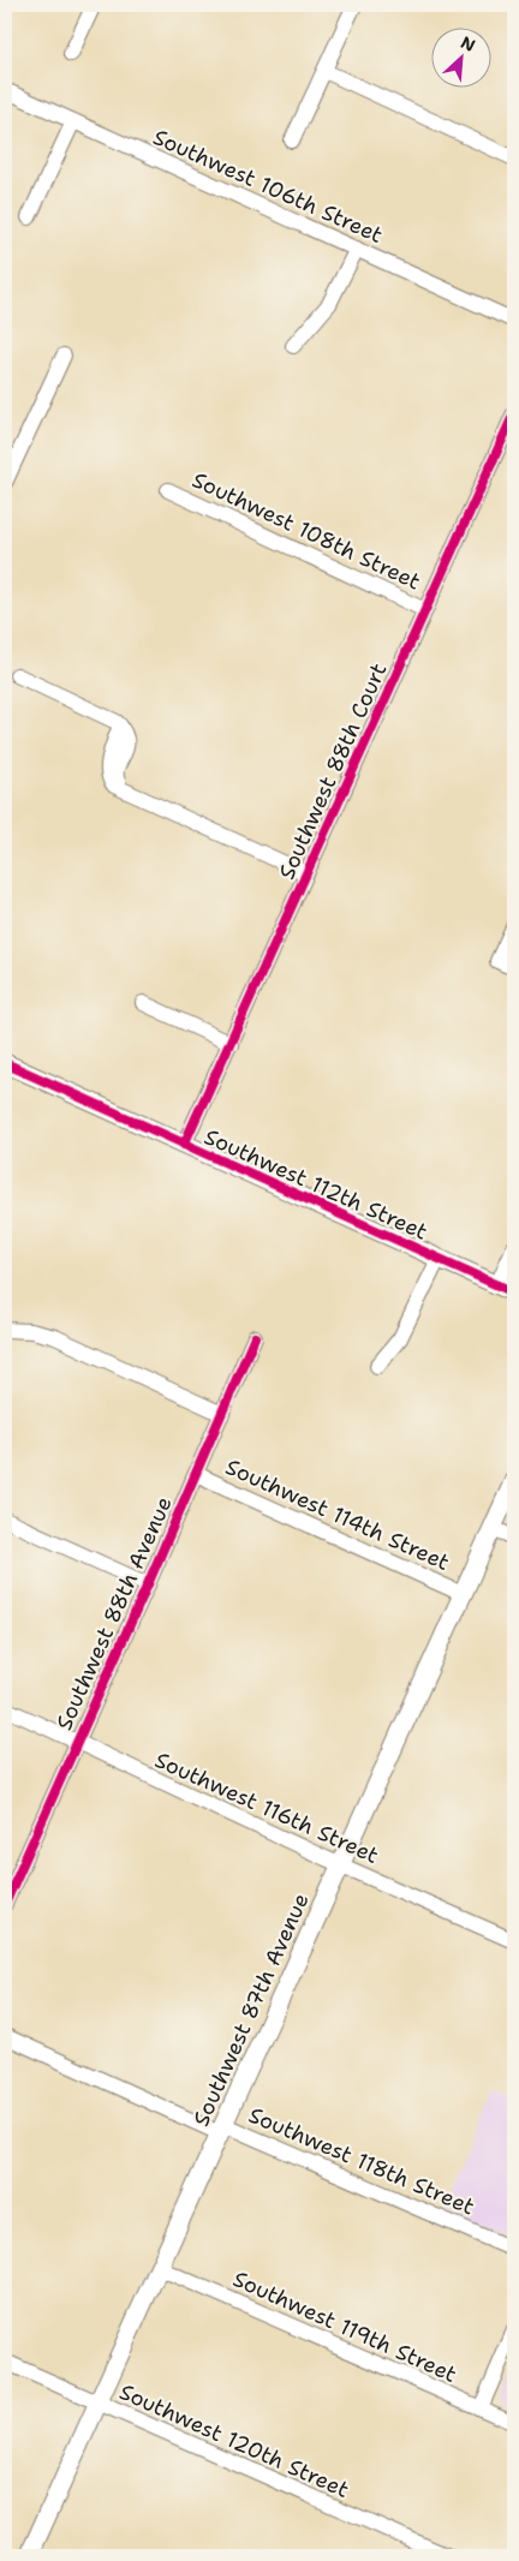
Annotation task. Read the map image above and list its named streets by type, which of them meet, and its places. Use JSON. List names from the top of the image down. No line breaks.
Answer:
{"streets":{"main road":["Southwest 112th Street","Southwest 87th Avenue"],"street":["Southwest 106th Street","Southwest 108th Street","Southwest 88th Court","Southwest 114th Street","Southwest 88th Avenue","Southwest 116th Street","Southwest 118th Street","Southwest 119th Street","Southwest 120th Street"]},"crossings":[["Southwest 108th Street","Southwest 88th Court"],["Southwest 88th Court","Southwest 112th Street"],["Southwest 114th Street","Southwest 88th Avenue"],["Southwest 114th Street","Southwest 87th Avenue"],["Southwest 88th Avenue","Southwest 116th Street"],["Southwest 116th Street","Southwest 87th Avenue"],["Southwest 87th Avenue","Southwest 118th Street"],["Southwest 87th Avenue","Southwest 119th Street"],["Southwest 87th Avenue","Southwest 120th Street"]],"north":"top right"}
